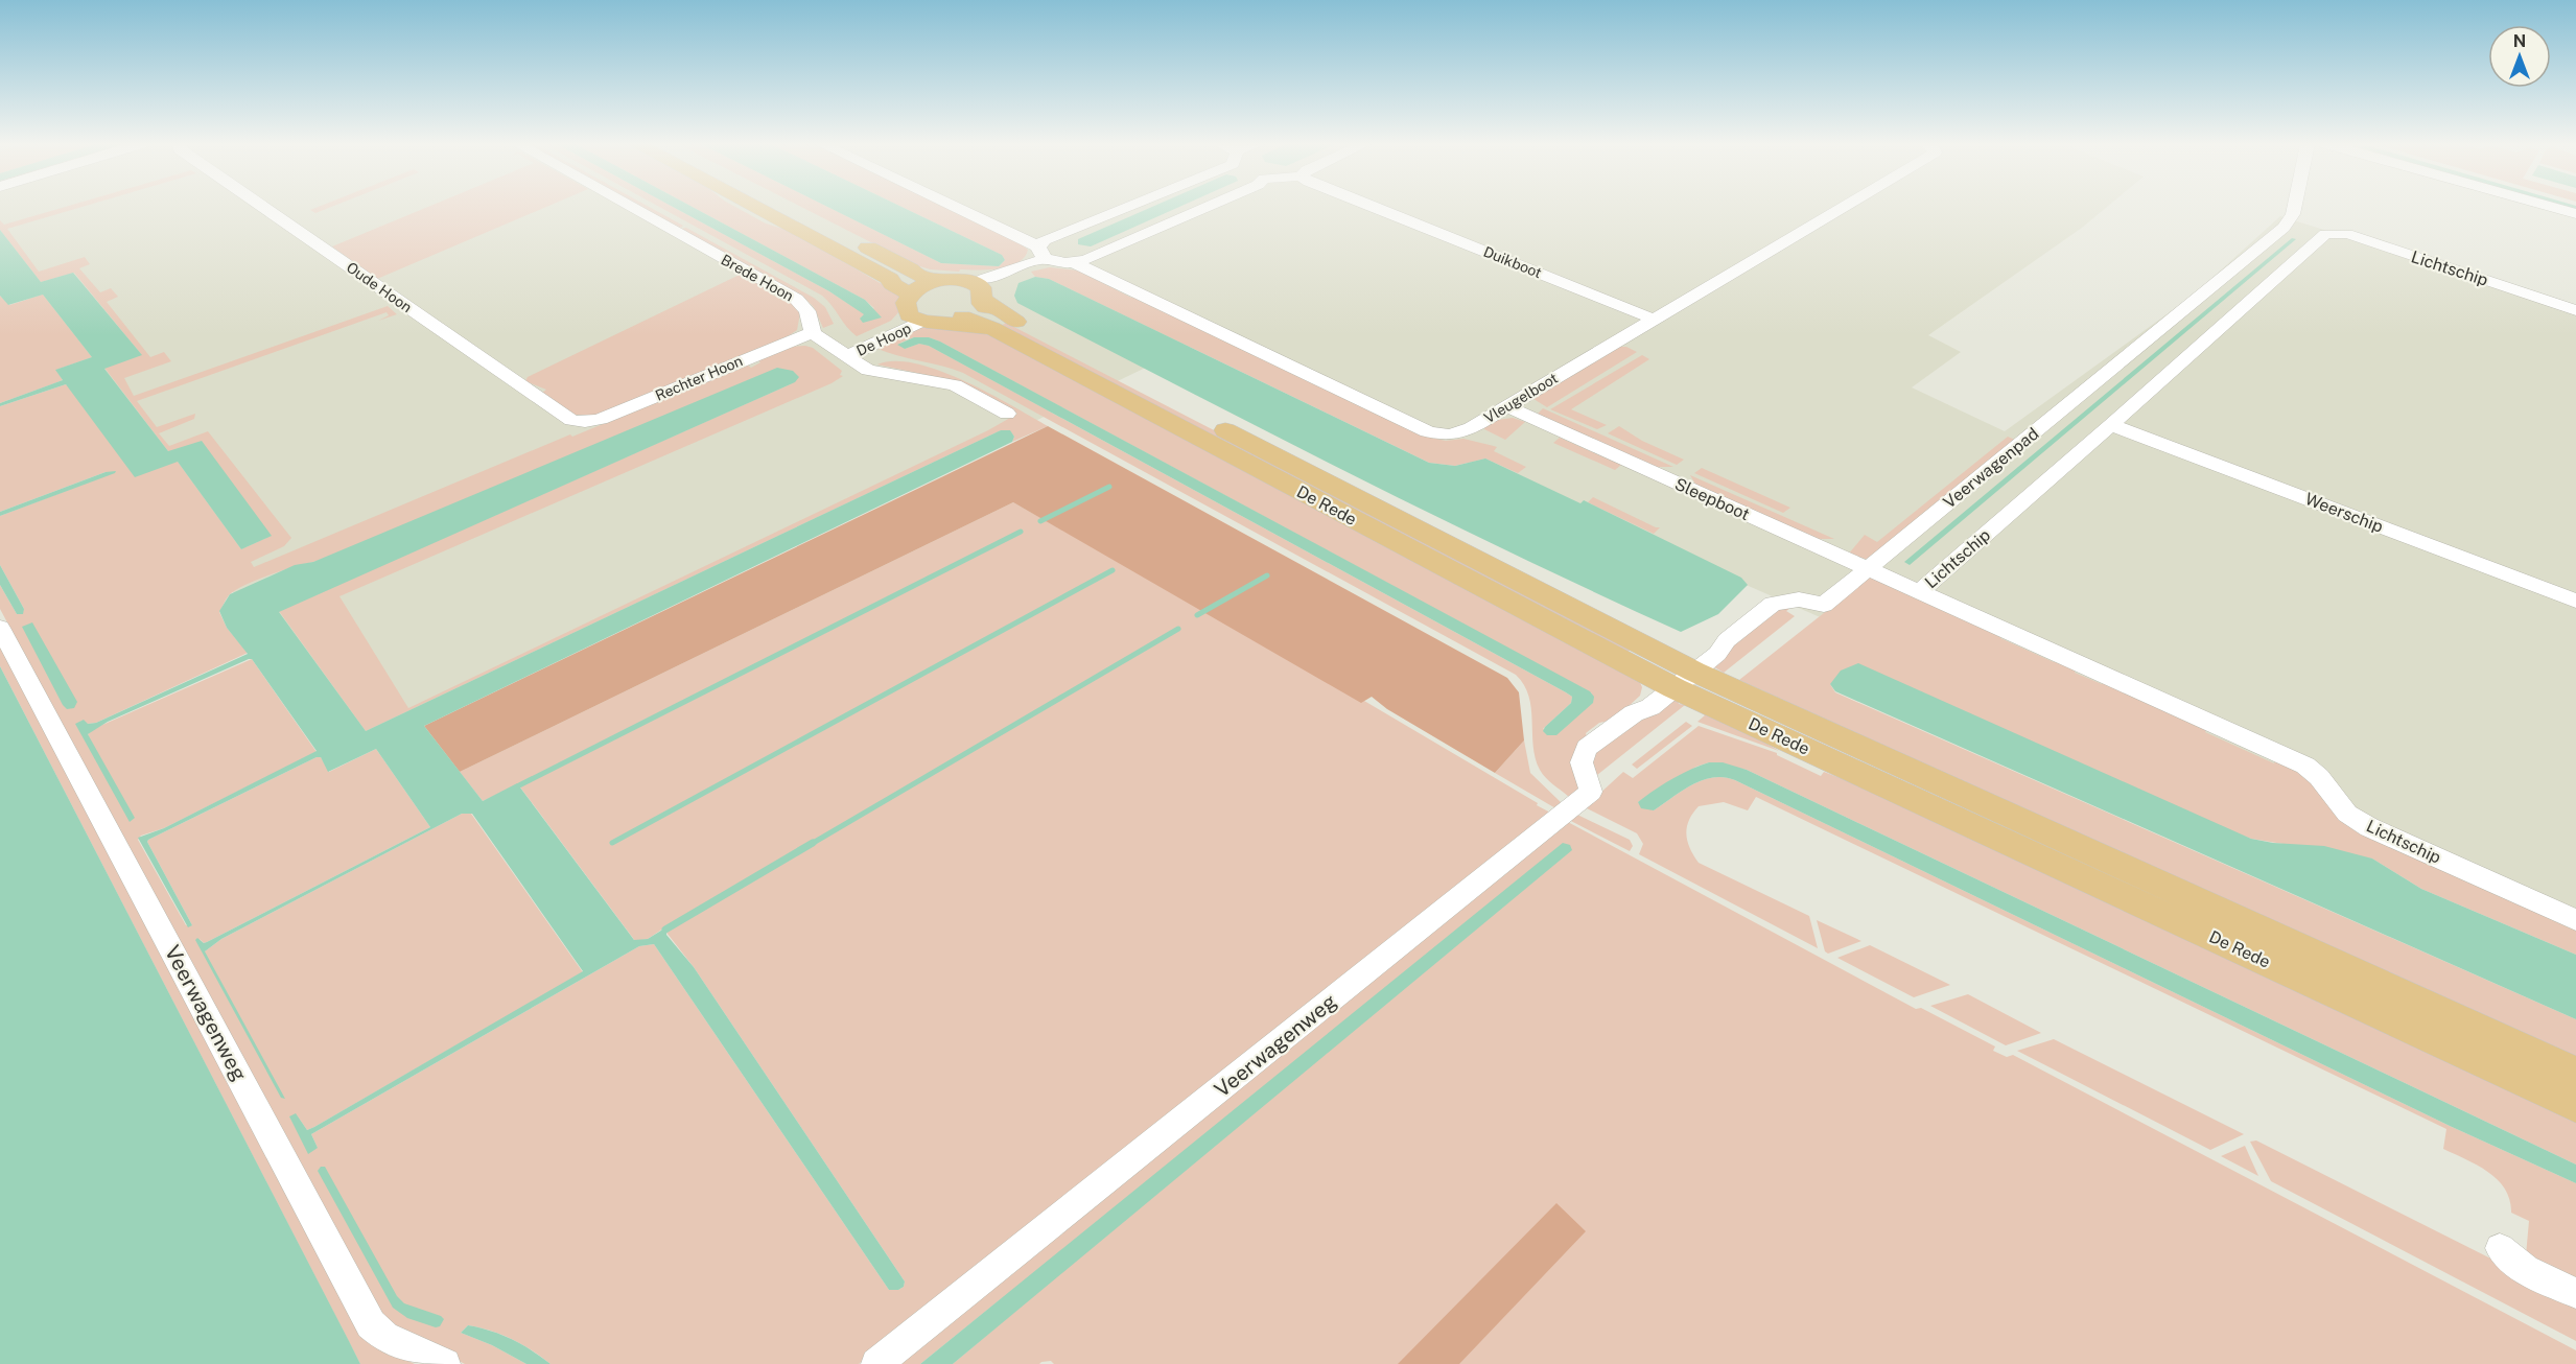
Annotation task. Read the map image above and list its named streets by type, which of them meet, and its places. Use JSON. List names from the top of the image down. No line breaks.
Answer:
{"streets":{"main road":["De Rede"],"street":["Duikboot","Lichtschip","Brede Hoon","Oude Hoon","De Hoop","Rechter Hoon","Vleugelboot","Veerwagenpad","Sleepboot","Weerschip","Veerwagenweg"]},"crossings":[["Duikboot","Vleugelboot"],["Lichtschip","Sleepboot"],["Lichtschip","Weerschip"],["Brede Hoon","Rechter Hoon"],["Oude Hoon","Rechter Hoon"],["De Hoop","De Rede"],["Vleugelboot","Sleepboot"],["Veerwagenpad","Sleepboot"],["Veerwagenpad","De Rede"],["Veerwagenpad","Veerwagenweg"],["De Rede","Veerwagenweg"]],"north":"top"}
